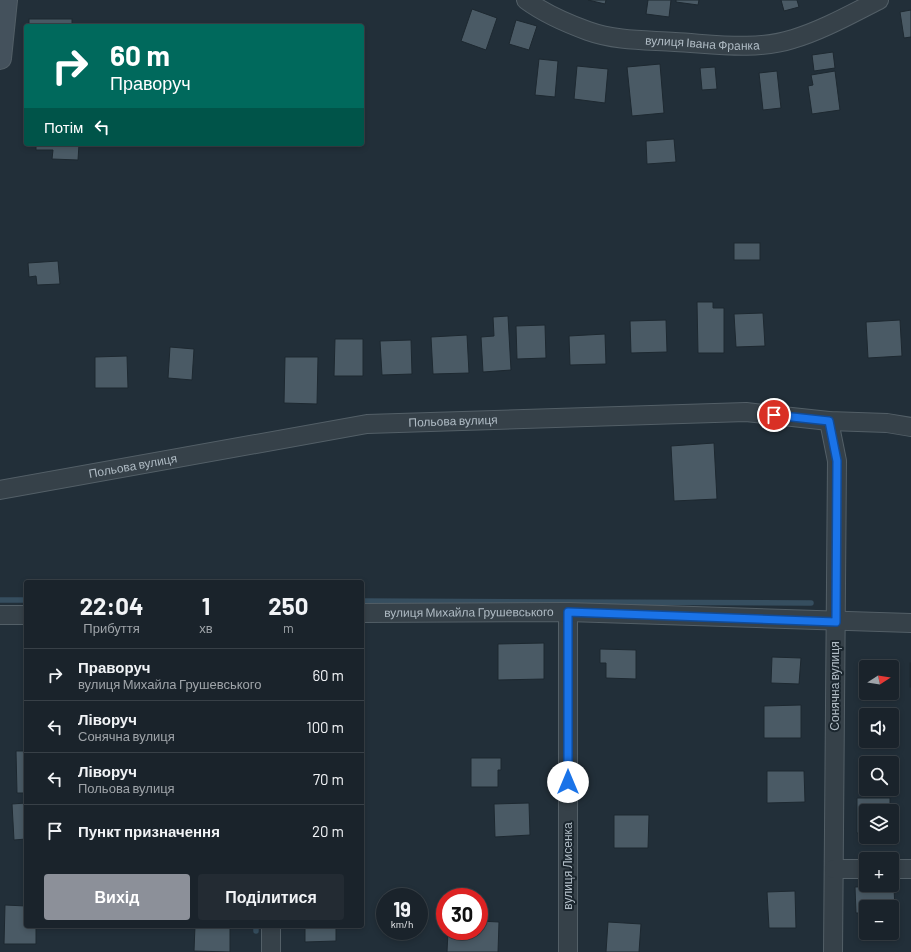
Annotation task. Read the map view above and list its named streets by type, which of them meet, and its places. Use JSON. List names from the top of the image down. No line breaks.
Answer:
{"streets":{"street":["вулиця Івана Франка","Польова вулиця","вулиця Михайла Грушевського","Сонячна вулиця","вулиця Лисенка"]},"crossings":[["Польова вулиця","Сонячна вулиця"],["вулиця Михайла Грушевського","Сонячна вулиця"],["вулиця Михайла Грушевського","вулиця Лисенка"]],"north":"right","page":{"turn":["60 m","Праворуч"],"then":"Потім","eta":["22:04","Прибуття","1","хв","250","m"],"list":[{"name":"Праворуч","note":"вулиця Михайла Грушевського","value":"60 m"},{"name":"Ліворуч","note":"Сонячна вулиця","value":"100 m"},{"name":"Ліворуч","note":"Польова вулиця","value":"70 m"},{"name":"Пункт призначення","value":"20 m"}],"map_buttons":["+","−"],"buttons":["Вихід","Поділитися"],"speed":"19 km/h","limit":"30"}}
